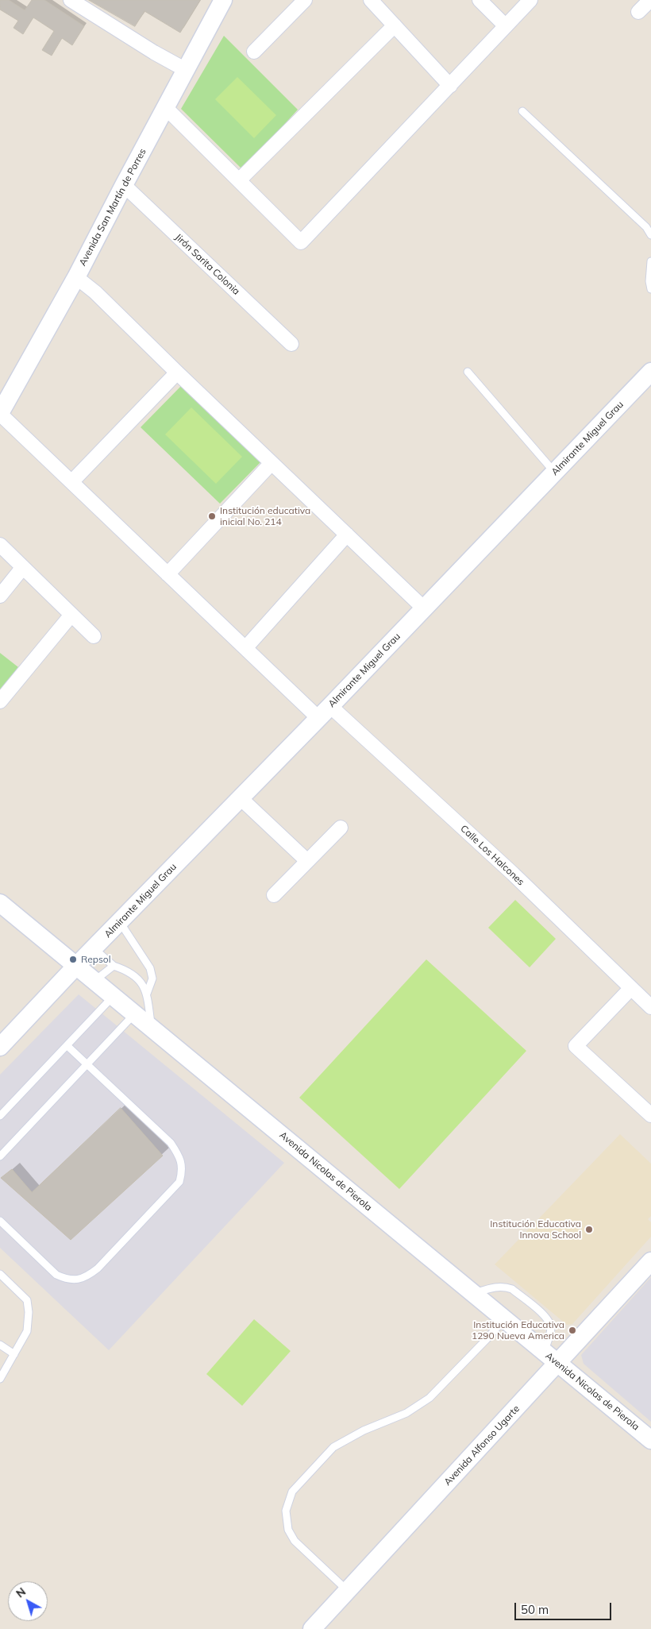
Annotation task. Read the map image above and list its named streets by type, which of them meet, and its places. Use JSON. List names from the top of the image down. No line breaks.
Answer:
{"streets":{"street":["Avenida San Martín de Porres","Jirón Sarita Colonia","Almirante Miguel Grau","Calle Los Halcones","Avenida Nicolas de Pierola","Avenida Alfonso Ugarte"]},"crossings":[["Avenida San Martín de Porres","Jirón Sarita Colonia"],["Avenida San Martín de Porres","Calle Los Halcones"],["Almirante Miguel Grau","Calle Los Halcones"],["Almirante Miguel Grau","Avenida Nicolas de Pierola"],["Avenida Nicolas de Pierola","Avenida Alfonso Ugarte"]],"places":["Institución educativa inicial No. 214","Repsol","Institución Educativa Innova School","Institución Educativa 1290 Nueva America"],"scale_bar":"50 m","north":"top left"}
